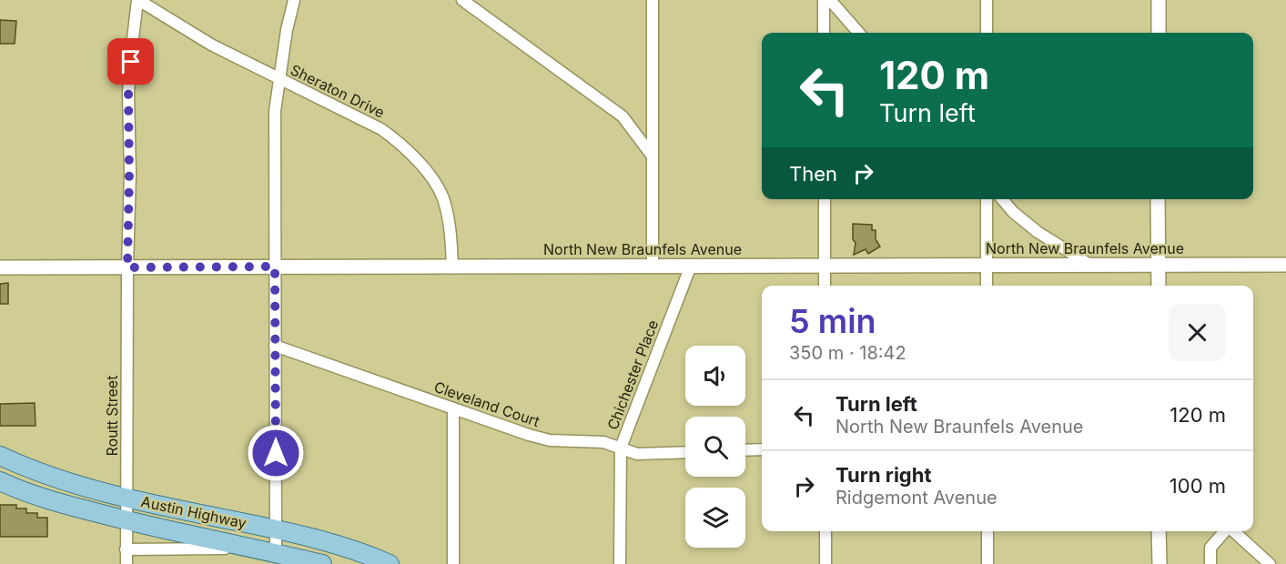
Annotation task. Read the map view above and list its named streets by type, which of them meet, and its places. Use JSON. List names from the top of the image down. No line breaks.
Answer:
{"streets":{"main road":["Austin Highway"],"street":["Sheraton Drive","North New Braunfels Avenue","Chichester Place","Cleveland Court","Routt Street"]},"crossings":[["Sheraton Drive","North New Braunfels Avenue"],["Sheraton Drive","Routt Street"],["North New Braunfels Avenue","Chichester Place"],["North New Braunfels Avenue","Routt Street"],["Chichester Place","Cleveland Court"],["Routt Street","Austin Highway"]],"page":{"turn":["120 m","Turn left"],"then":"Then","heading":["5 min","350 m · 18:42"],"list":[{"name":"Turn left","note":"North New Braunfels Avenue","value":"120 m"},{"name":"Turn right","note":"Ridgemont Avenue","value":"100 m"}]}}
